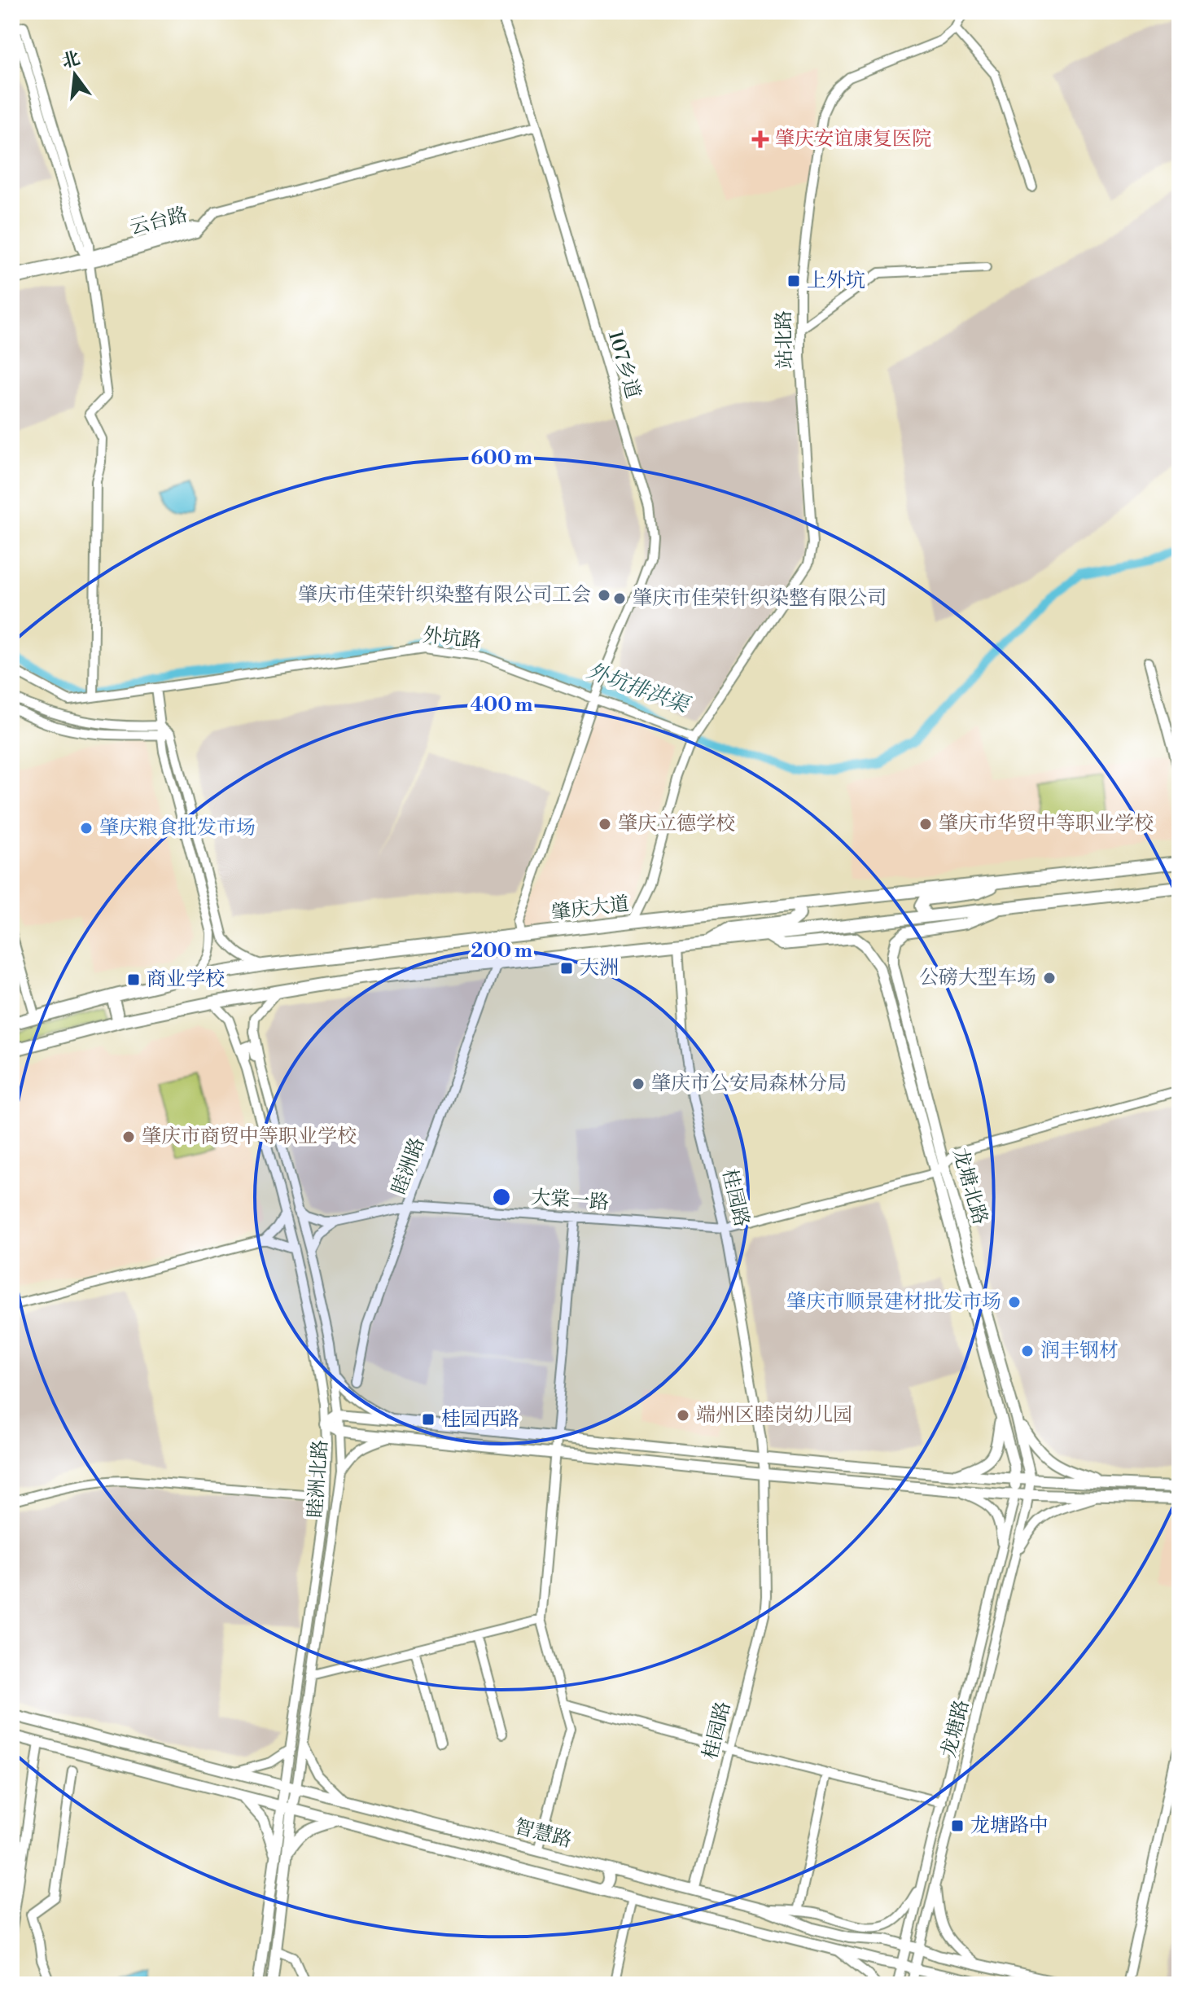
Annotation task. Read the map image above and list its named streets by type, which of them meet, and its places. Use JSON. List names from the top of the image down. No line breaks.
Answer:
{"streets":{"highway":["肇庆大道"],"main road":["龙塘北路","睦洲北路","智慧路"],"street":["云台路","站北路","107乡道","外坑路","睦洲路","桂园路","大棠一路","龙塘路"]},"crossings":[["云台路","107乡道"],["站北路","外坑路"],["107乡道","外坑路"],["107乡道","肇庆大道"],["睦洲路","大棠一路"],["龙塘北路","大棠一路"],["桂园路","大棠一路"],["桂园路","智慧路"],["睦洲北路","智慧路"],["龙塘路","智慧路"]],"water":["外坑排洪渠"],"places":{"health":["肇庆安谊康复医院"],"transit":["上外坑","大洲","商业学校","桂园西路","龙塘路中"],"other":["肇庆市佳荣针织染整有限公司工会","肇庆市佳荣针织染整有限公司","肇庆立德学校","肇庆市华贸中等职业学校","肇庆粮食批发市场","公磅大型车场","肇庆市公安局森林分局","肇庆市商贸中等职业学校","肇庆市顺景建材批发市场","润丰钢材","端州区睦岗幼儿园"]},"north":"top","rings":["600 m","400 m","200 m"]}
